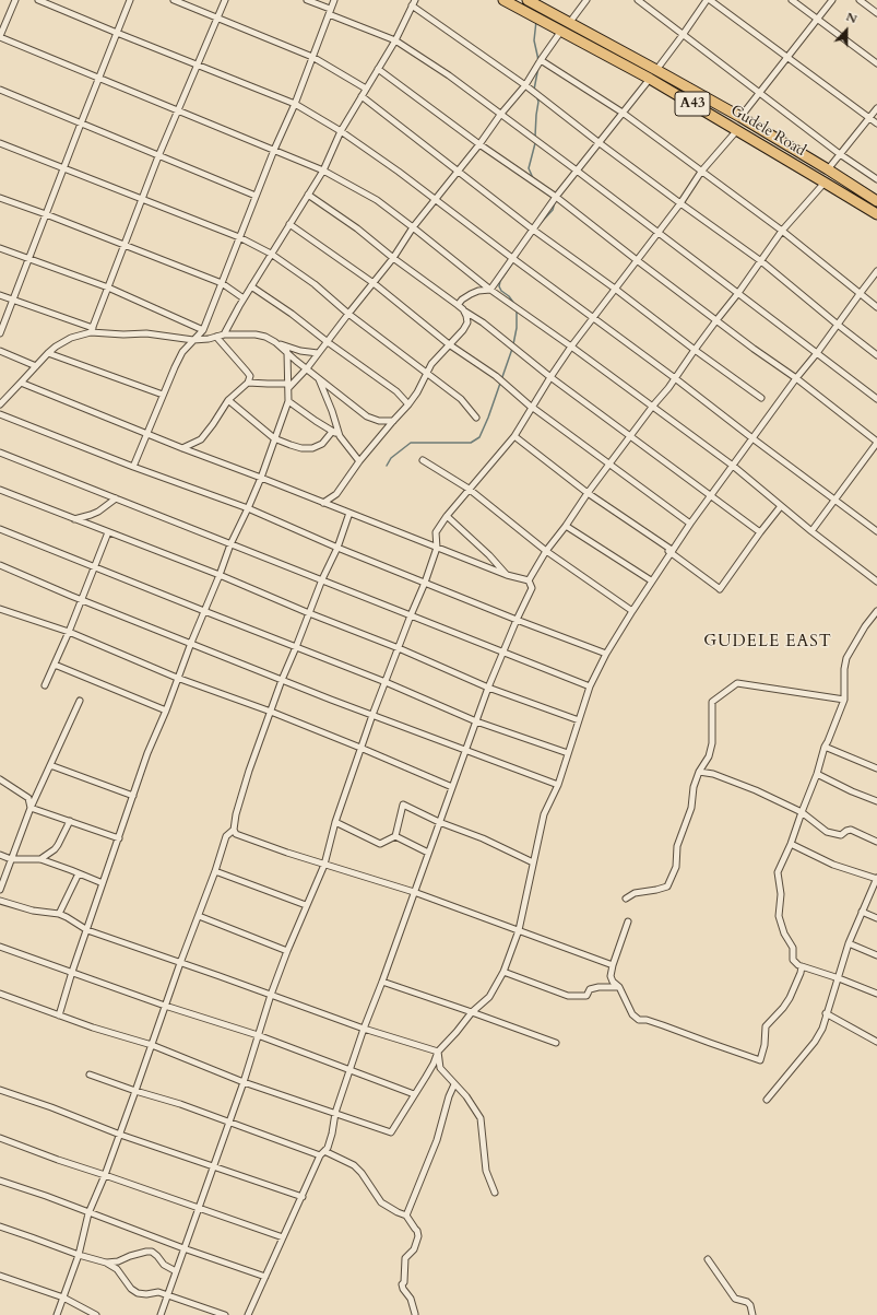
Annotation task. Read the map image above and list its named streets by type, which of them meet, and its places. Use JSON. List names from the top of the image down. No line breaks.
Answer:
{"streets":{"highway":["A43","Gudele Road"]},"districts":["GUDELE EAST"],"north":"top"}
